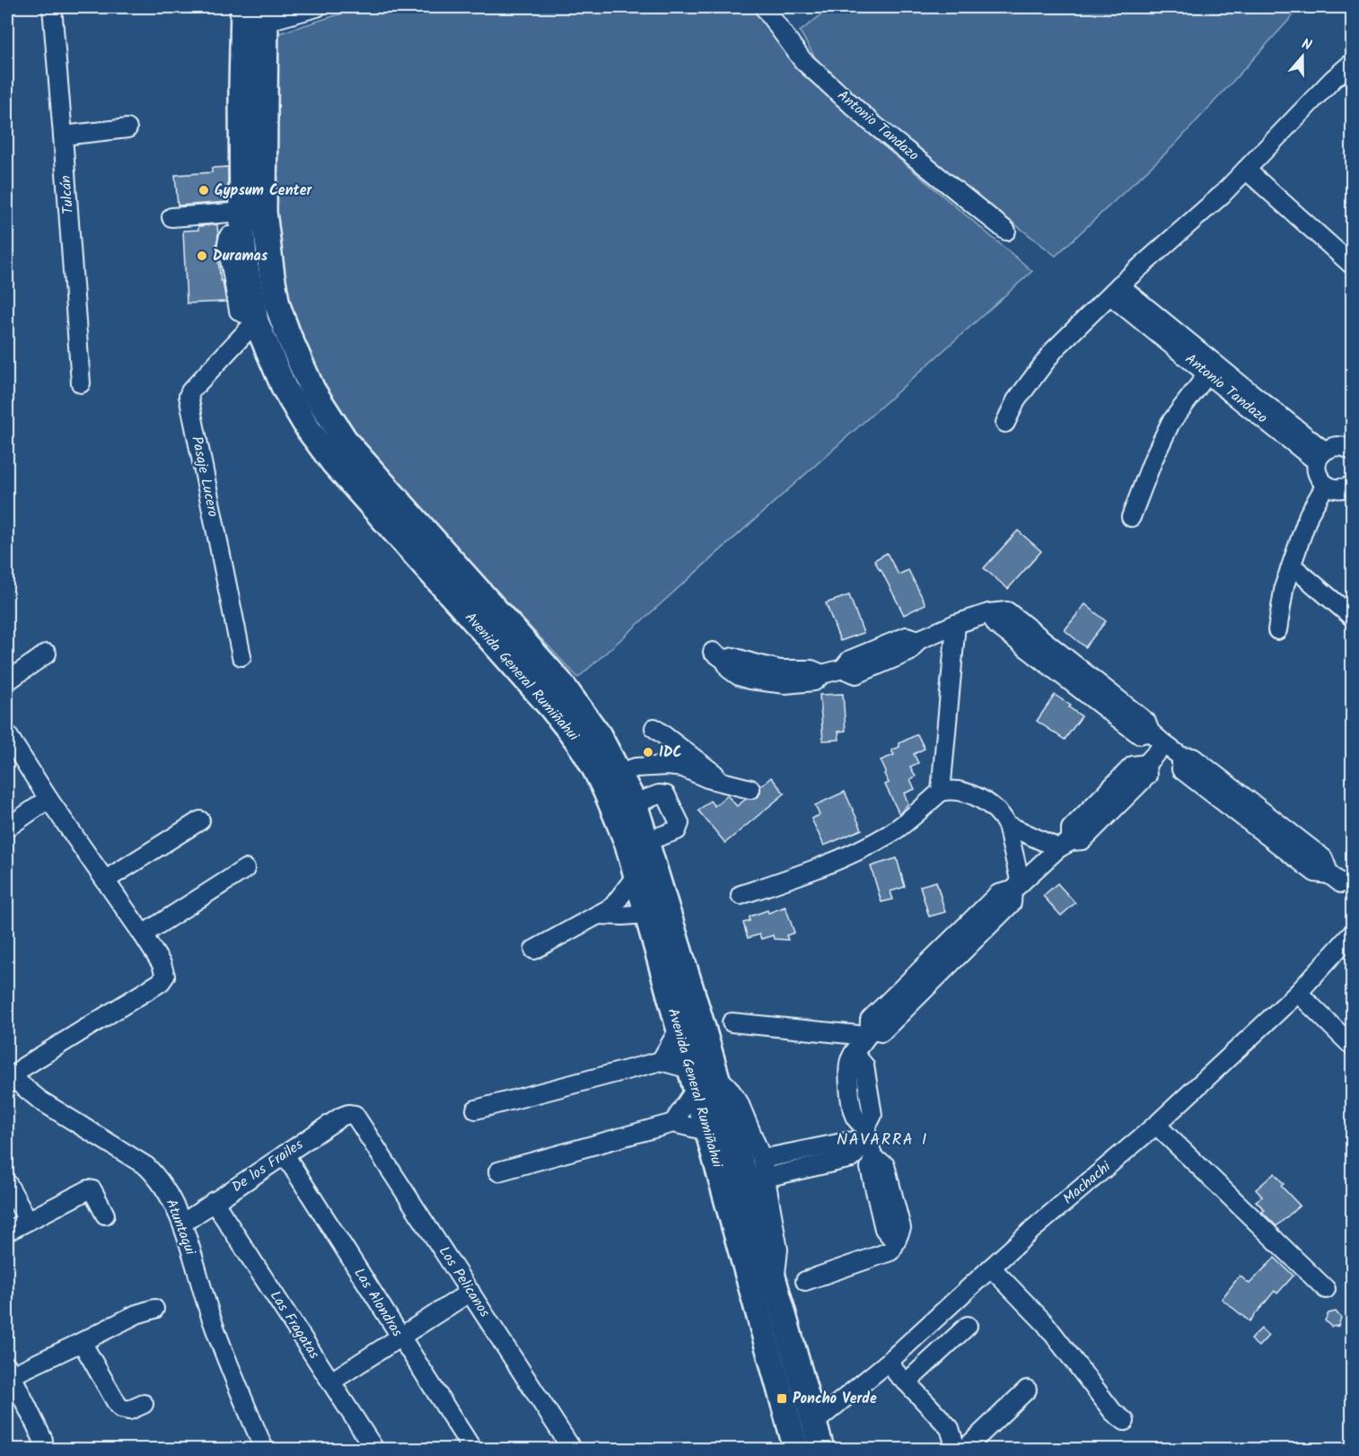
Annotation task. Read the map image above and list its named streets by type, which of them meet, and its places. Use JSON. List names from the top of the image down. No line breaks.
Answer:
{"streets":{"highway":["Avenida General Rumiñahui"],"street":["Antonio Tandazo","Tulcán","Pasaje Lucero","De los Frailes","Machachi","Atuntaqui","Los Pelicanos","Las Alondras","Las Fragatas"]},"crossings":[["Pasaje Lucero","Avenida General Rumiñahui"],["Avenida General Rumiñahui","Machachi"],["De los Frailes","Atuntaqui"],["De los Frailes","Los Pelicanos"],["De los Frailes","Las Alondras"],["De los Frailes","Las Fragatas"]],"districts":["NAVARRA I"],"places":{"other":["Gypsum Center","Duramas","IDC"],"transit":["Poncho Verde"]},"north":"top"}
